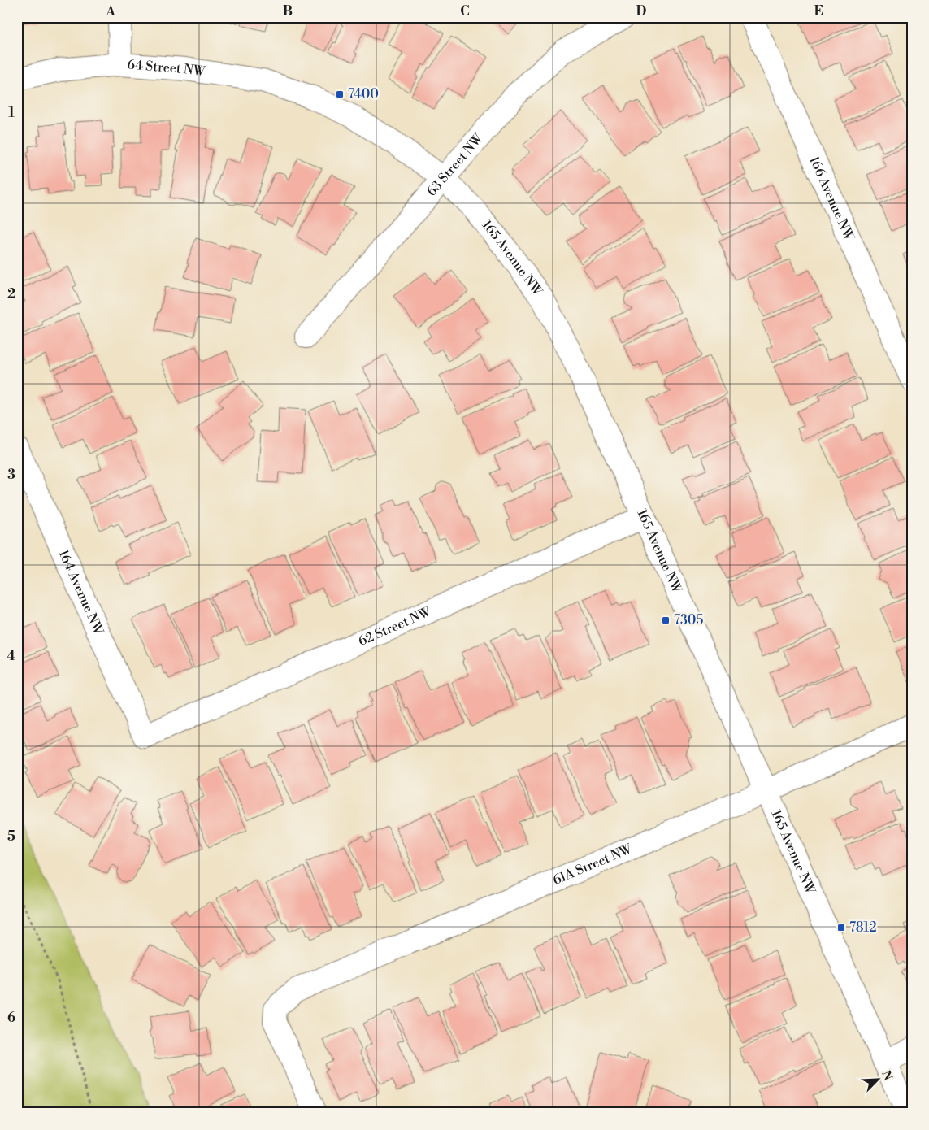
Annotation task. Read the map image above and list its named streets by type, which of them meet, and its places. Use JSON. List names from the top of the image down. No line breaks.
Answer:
{"streets":{"street":["64 Street NW","63 Street NW","166 Avenue NW","165 Avenue NW","164 Avenue NW","62 Street NW","61A Street NW"]},"crossings":[["64 Street NW","165 Avenue NW"],["63 Street NW","165 Avenue NW"],["165 Avenue NW","62 Street NW"],["165 Avenue NW","61A Street NW"],["164 Avenue NW","62 Street NW"]],"places":{"transit":["7400","7305","7812"]},"north":"top right","grid":{"columns":["A","B","C","D","E"],"rows":["1","2","3","4","5","6"]}}
